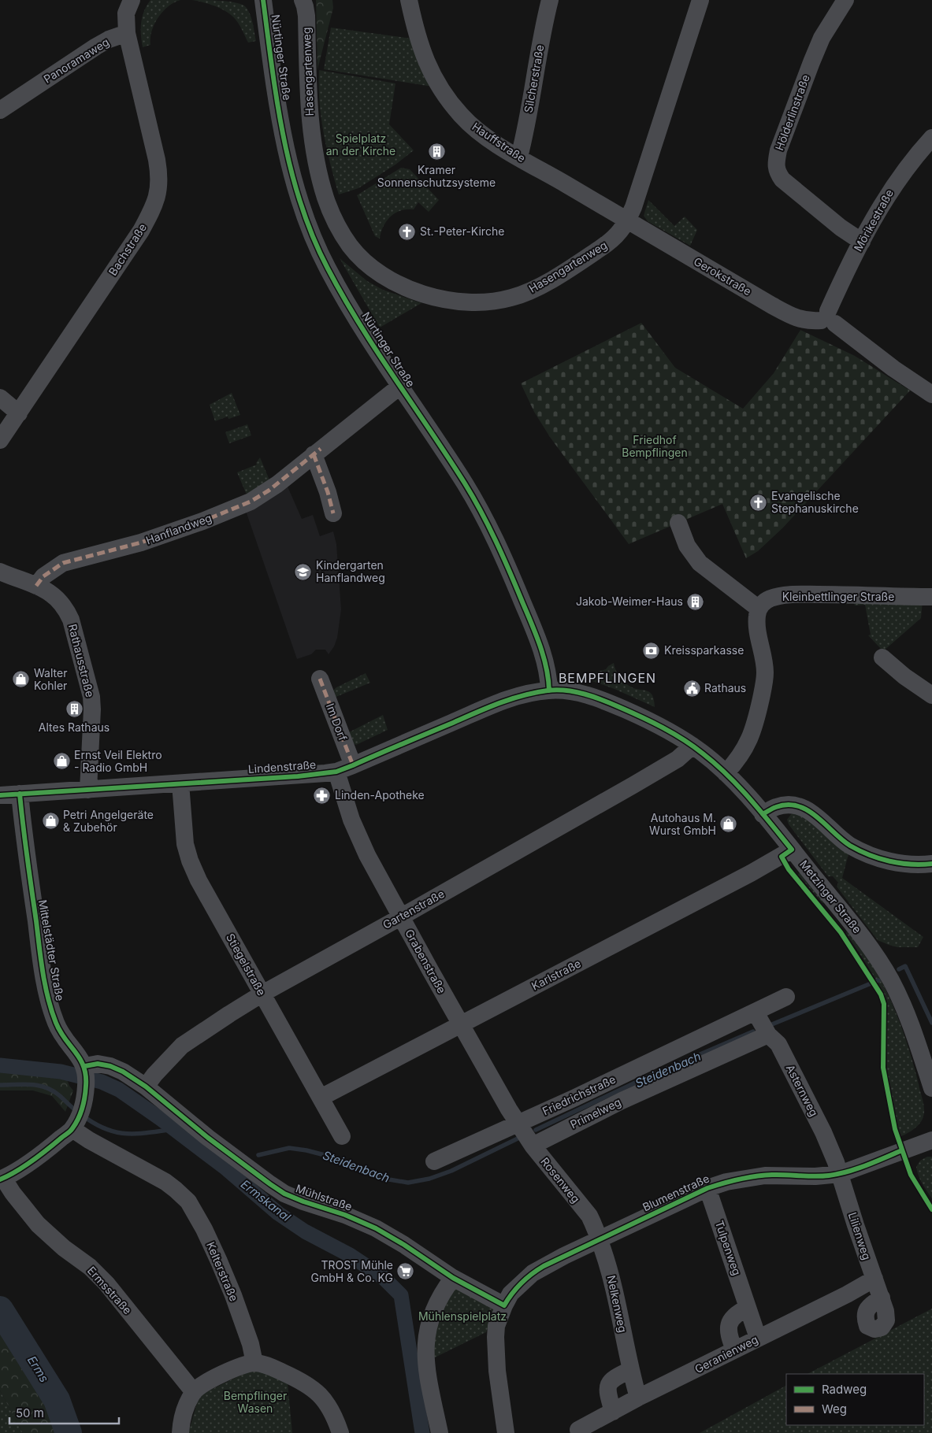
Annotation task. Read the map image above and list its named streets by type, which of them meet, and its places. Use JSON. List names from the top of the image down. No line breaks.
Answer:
{"streets":{"street":["Nürtinger Straße","Panoramaweg","Hasengartenweg","Silcherstraße","Hölderlinstraße","Hauffstraße","Mörikestraße","Bachstraße","Gerokstraße","Hanflandweg","Kleinbettlinger Straße","Rathausstraße","Im Dorf","Lindenstraße","Metzinger Straße","Gartenstraße","Mittelstädter Straße","Grabenstraße","Stiegelstraße","Karlstraße","Asternweg","Friedrichstraße","Primelweg","Rosenweg","Blumenstraße","Mühlstraße","Lilienweg","Tulpenweg","Kelterstraße","Ermsstraße","Nelkenweg","Geranienweg"]},"crossings":[["Nürtinger Straße","Hanflandweg"],["Nürtinger Straße","Lindenstraße"],["Nürtinger Straße","Metzinger Straße"],["Panoramaweg","Bachstraße"],["Hasengartenweg","Hauffstraße"],["Hasengartenweg","Gerokstraße"],["Silcherstraße","Hauffstraße"],["Hölderlinstraße","Mörikestraße"],["Hauffstraße","Gerokstraße"],["Mörikestraße","Gerokstraße"],["Hanflandweg","Rathausstraße"],["Rathausstraße","Lindenstraße"],["Im Dorf","Lindenstraße"],["Lindenstraße","Metzinger Straße"],["Lindenstraße","Mittelstädter Straße"],["Lindenstraße","Grabenstraße"],["Lindenstraße","Stiegelstraße"],["Metzinger Straße","Gartenstraße"],["Metzinger Straße","Karlstraße"],["Gartenstraße","Grabenstraße"],["Gartenstraße","Stiegelstraße"],["Gartenstraße","Mühlstraße"],["Mittelstädter Straße","Mühlstraße"],["Grabenstraße","Karlstraße"],["Grabenstraße","Friedrichstraße"],["Grabenstraße","Rosenweg"],["Stiegelstraße","Karlstraße"],["Asternweg","Friedrichstraße"],["Asternweg","Primelweg"],["Asternweg","Blumenstraße"],["Asternweg","Lilienweg"],["Friedrichstraße","Rosenweg"],["Primelweg","Rosenweg"],["Rosenweg","Blumenstraße"],["Rosenweg","Nelkenweg"],["Blumenstraße","Mühlstraße"],["Blumenstraße","Lilienweg"],["Blumenstraße","Tulpenweg"],["Blumenstraße","Nelkenweg"],["Lilienweg","Geranienweg"],["Tulpenweg","Geranienweg"],["Nelkenweg","Geranienweg"]],"districts":["BEMPFLINGEN"],"water":["Steidenbach","Ermskanal","Erms"],"parks":["Spielplatz an der Kirche","Friedhof Bempflingen","Mühlenspielplatz","Bempflinger Wasen"],"places":{"building":["Kramer Sonnenschutzsysteme","Jakob-Weimer-Haus","Altes Rathaus"],"church":["St.-Peter-Kirche","Evangelische Stephanuskirche"],"school or university":["Kindergarten Hanflandweg"],"bank":["Kreissparkasse"],"shop":["Walter Kohler","Ernst Veil Elektro - Radio GmbH","Petri Angelgeräte & Zubehör","Autohaus M. Wurst GmbH"],"public building":["Rathaus"],"pharmacy":["Linden-Apotheke"],"supermarket":["TROST Mühle GmbH & Co. KG"]},"legend":["Radweg","Weg"],"scale_bar":"50 m"}
